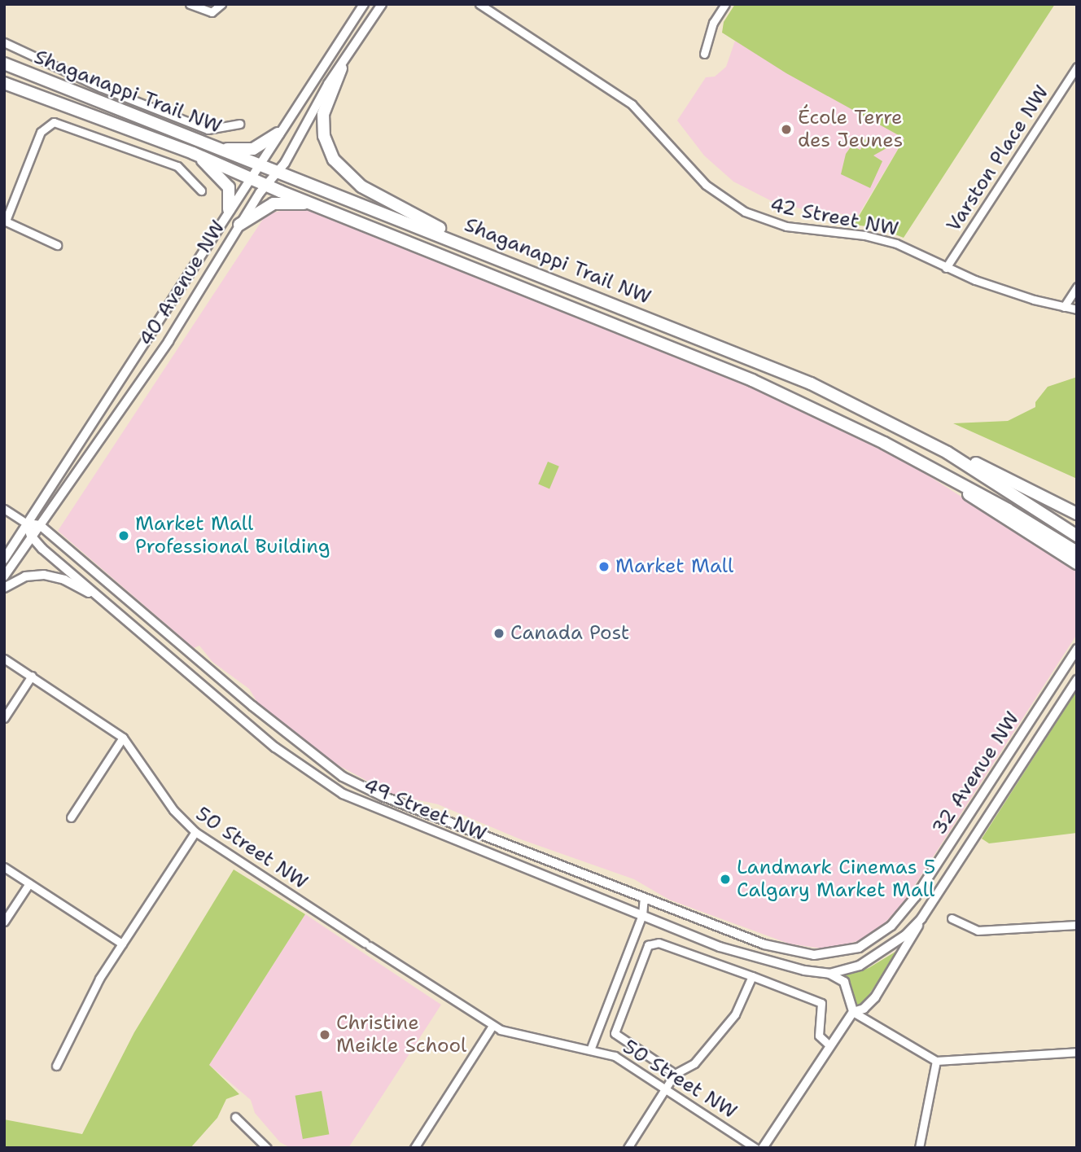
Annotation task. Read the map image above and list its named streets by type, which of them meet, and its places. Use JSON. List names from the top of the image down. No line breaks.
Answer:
{"streets":{"main road":["Shaganappi Trail NW"],"street":["Varston Place NW","42 Street NW","40 Avenue NW","32 Avenue NW","49 Street NW","50 Street NW"]},"crossings":[["Shaganappi Trail NW","40 Avenue NW"],["Varston Place NW","42 Street NW"],["40 Avenue NW","49 Street NW"],["32 Avenue NW","49 Street NW"]],"places":["École Terre des Jeunes","Market Mall Professional Building","Market Mall","Canada Post","Landmark Cinemas 5 Calgary Market Mall","Christine Meikle School"]}
